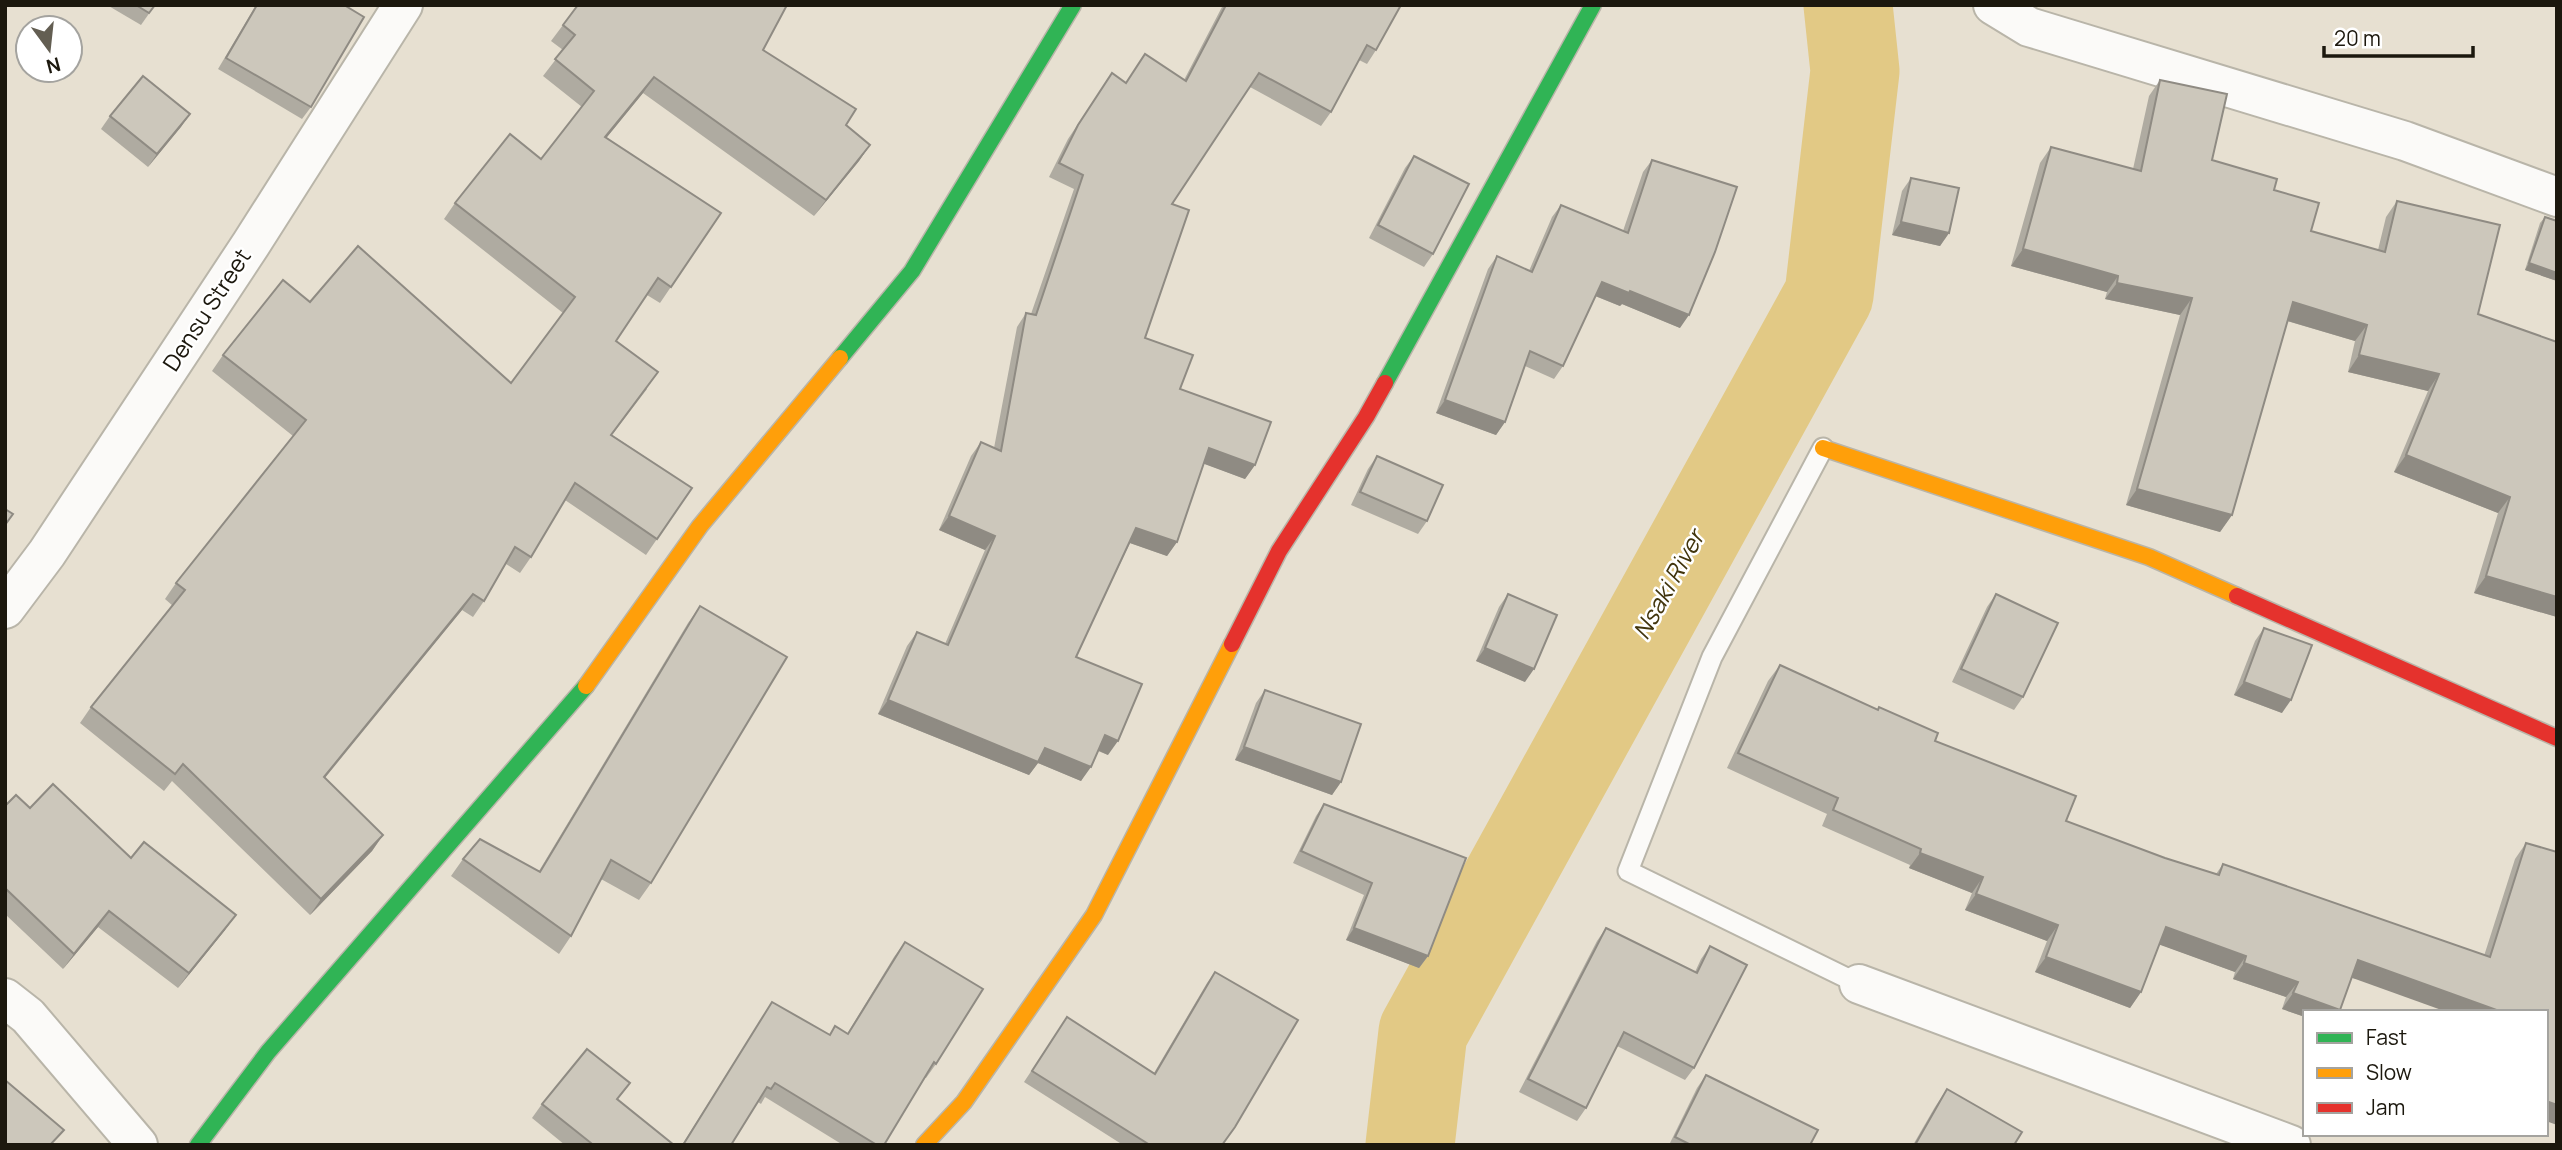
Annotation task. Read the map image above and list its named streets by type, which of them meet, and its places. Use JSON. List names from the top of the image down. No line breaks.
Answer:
{"streets":{"street":["Densu Street"]},"water":["Nsaki River"],"legend":["Fast","Slow","Jam"],"scale_bar":"20 m","north":"bottom"}
